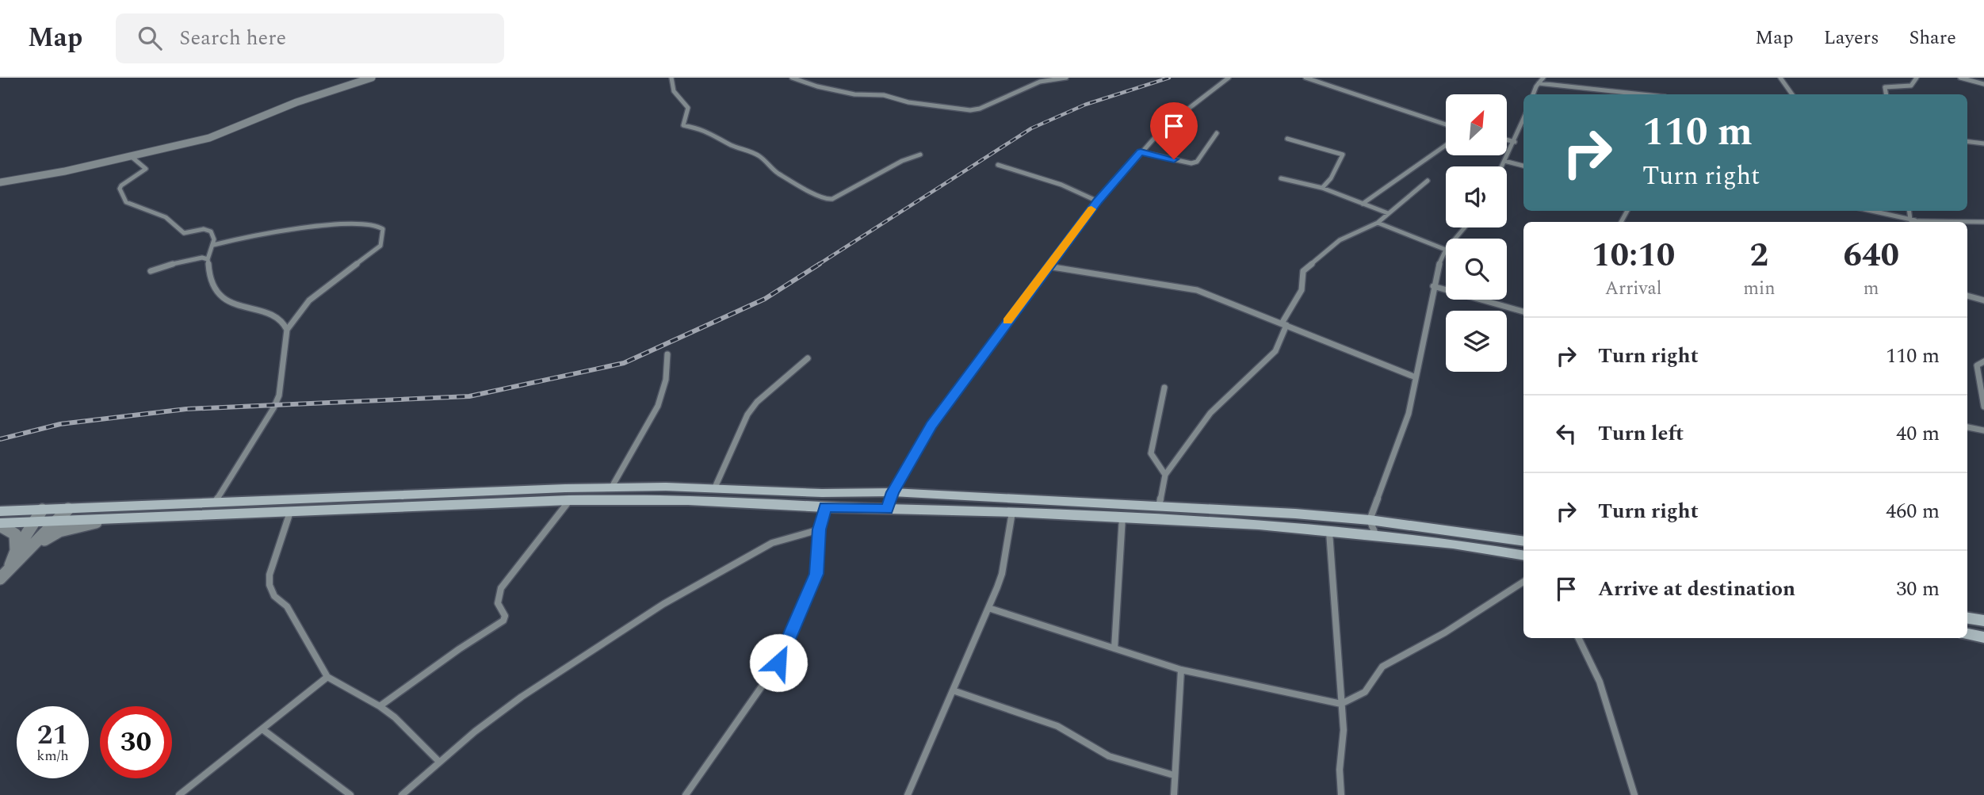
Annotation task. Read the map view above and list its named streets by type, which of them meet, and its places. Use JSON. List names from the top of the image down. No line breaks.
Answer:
{"north":"top right","page":{"header":"Map","search":"Search here","nav":["Map","Layers","Share"],"turn":["110 m","Turn right"],"eta":["10:10","Arrival","2","min","640","m"],"list":[{"name":"Turn right","value":"110 m"},{"name":"Turn left","value":"40 m"},{"name":"Turn right","value":"460 m"},{"name":"Arrive at destination","value":"30 m"}],"speed":"21 km/h","limit":"30"}}
